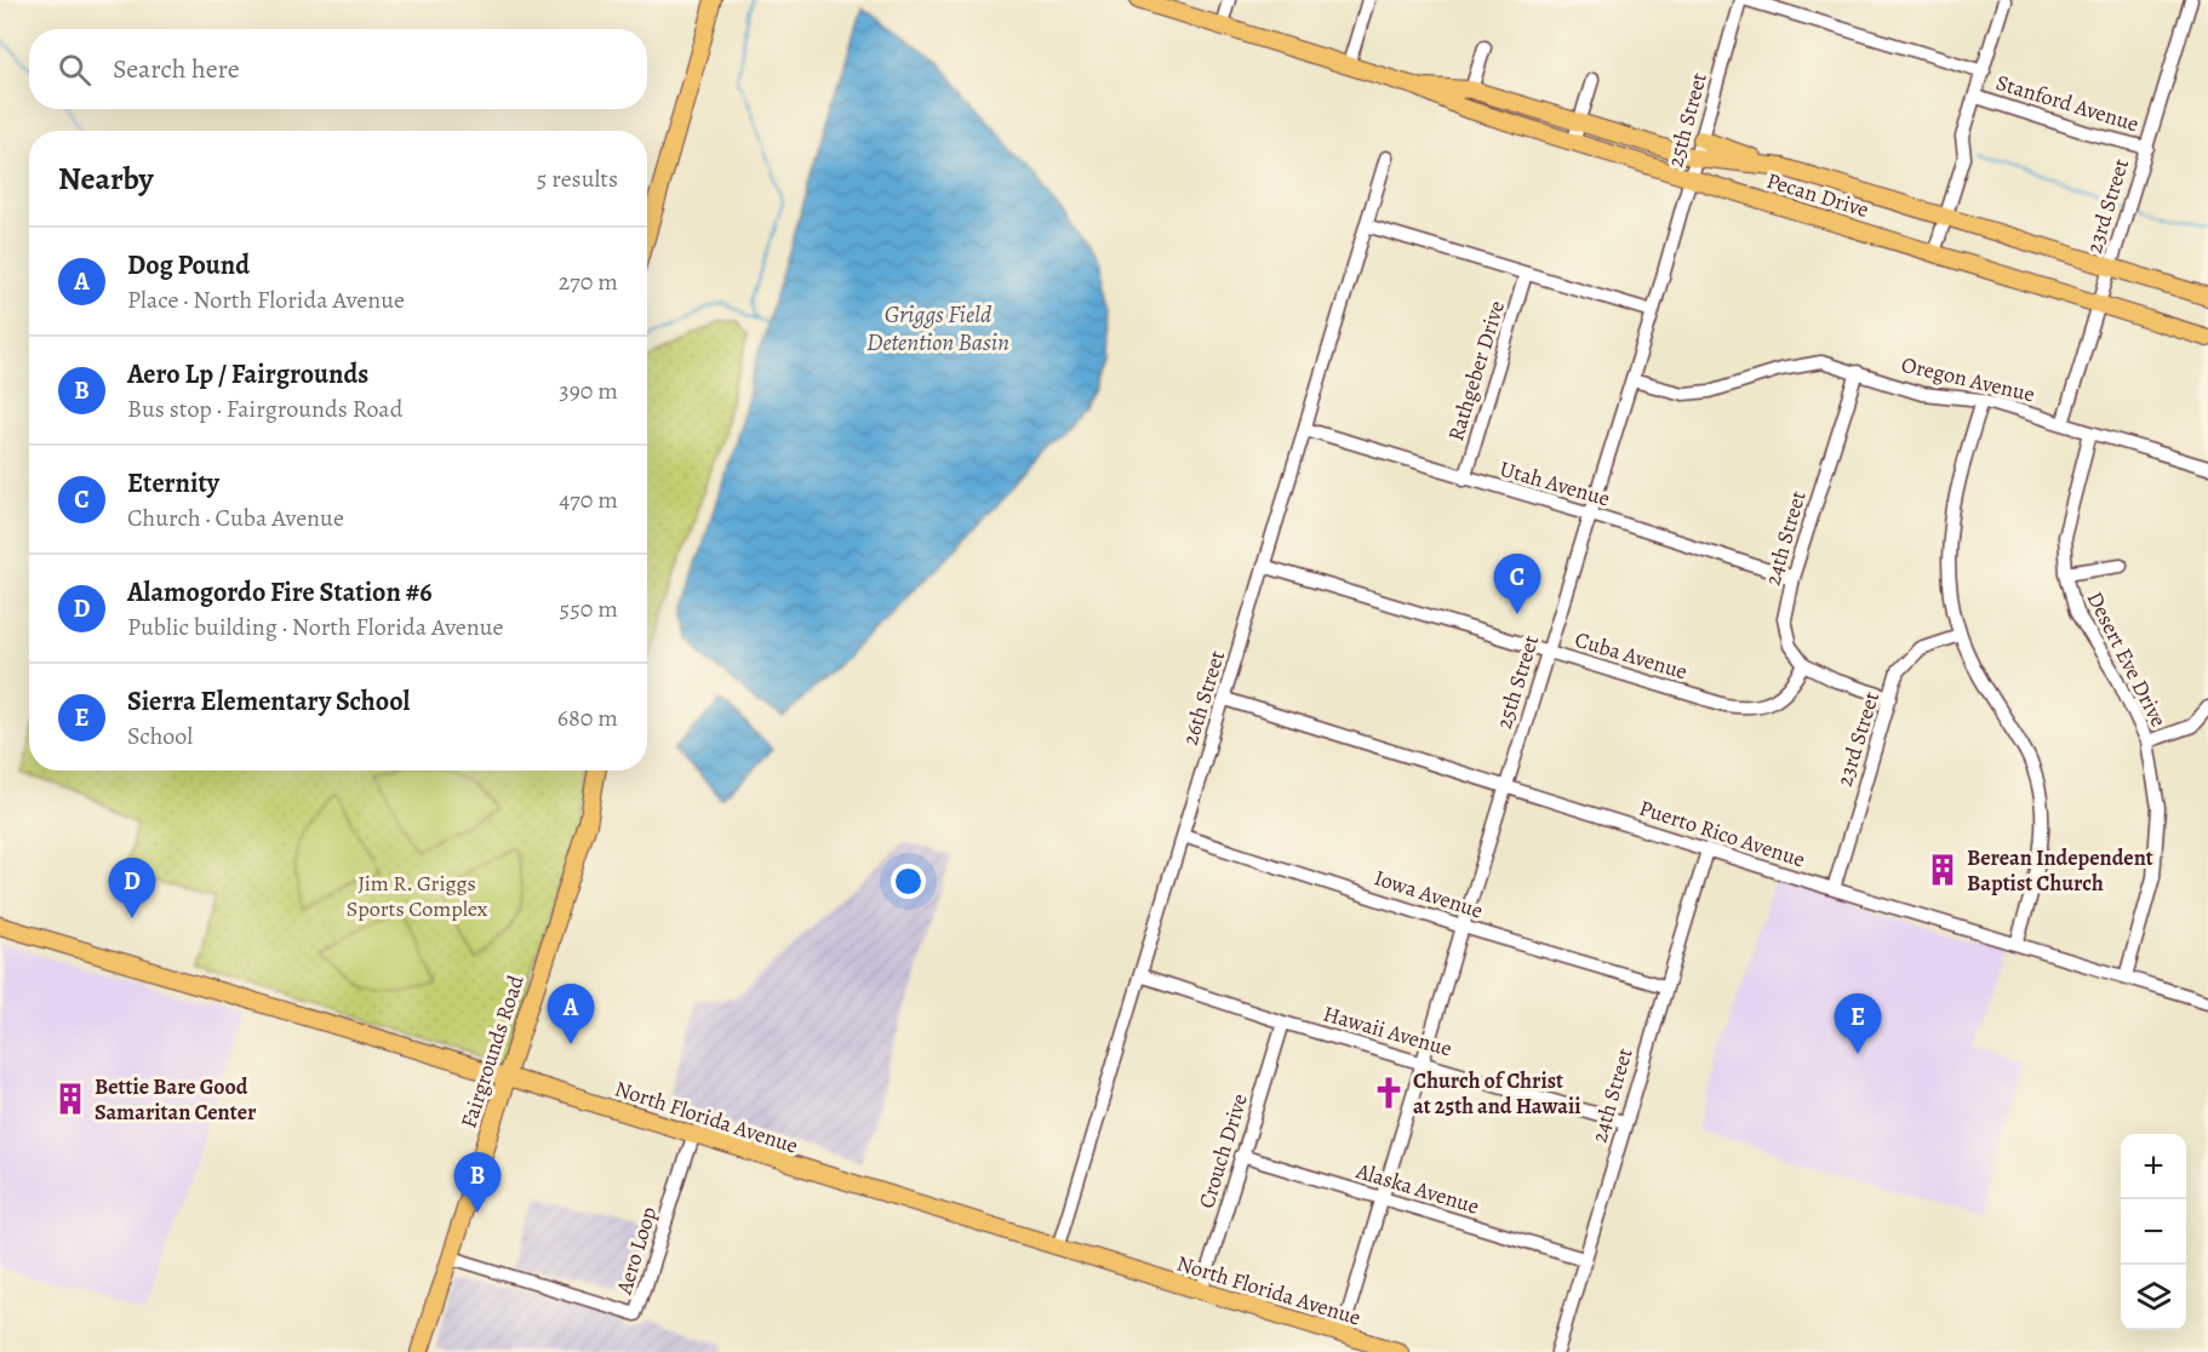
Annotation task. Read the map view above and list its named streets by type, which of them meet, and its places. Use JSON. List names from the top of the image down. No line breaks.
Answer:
{"streets":{"main road":["Pecan Drive","Fairgrounds Road","North Florida Avenue"],"street":["Stanford Avenue","25th Street","23rd Street","Rathgeber Drive","Oregon Avenue","Utah Avenue","24th Street","Cuba Avenue","Desert Eve Drive","26th Street","Puerto Rico Avenue","Iowa Avenue","Hawaii Avenue","Crouch Drive","Alaska Avenue","Aero Loop"]},"crossings":[["Stanford Avenue","23rd Street"],["25th Street","Pecan Drive"],["25th Street","Oregon Avenue"],["25th Street","Utah Avenue"],["25th Street","Cuba Avenue"],["25th Street","Puerto Rico Avenue"],["25th Street","Iowa Avenue"],["25th Street","Hawaii Avenue"],["25th Street","North Florida Avenue"],["25th Street","Alaska Avenue"],["Pecan Drive","23rd Street"],["23rd Street","Oregon Avenue"],["23rd Street","Puerto Rico Avenue"],["Rathgeber Drive","Utah Avenue"],["Oregon Avenue","24th Street"],["Oregon Avenue","Desert Eve Drive"],["Utah Avenue","24th Street"],["Utah Avenue","26th Street"],["24th Street","Cuba Avenue"],["24th Street","Puerto Rico Avenue"],["24th Street","Iowa Avenue"],["24th Street","Hawaii Avenue"],["24th Street","Alaska Avenue"],["Cuba Avenue","26th Street"],["Desert Eve Drive","Puerto Rico Avenue"],["26th Street","Puerto Rico Avenue"],["26th Street","Iowa Avenue"],["26th Street","Hawaii Avenue"],["26th Street","North Florida Avenue"],["Hawaii Avenue","Crouch Drive"],["Fairgrounds Road","North Florida Avenue"],["Fairgrounds Road","Aero Loop"],["North Florida Avenue","Crouch Drive"],["North Florida Avenue","Aero Loop"],["Crouch Drive","Alaska Avenue"]],"water":["Griggs Field Detention Basin"],"parks":["Jim R. Griggs Sports Complex"],"places":{"building":["Berean Independent Baptist Church","Bettie Bare Good Samaritan Center"],"church":["Church of Christ at 25th and Hawaii"]},"page":{"search":"Search here","heading":["Nearby","5 results"],"list":[{"mark":"A","name":"Dog Pound","note":"Place · North Florida Avenue","value":"270 m"},{"mark":"B","name":"Aero Lp / Fairgrounds","note":"Bus stop · Fairgrounds Road","value":"390 m"},{"mark":"C","name":"Eternity","note":"Church · Cuba Avenue","value":"470 m"},{"mark":"D","name":"Alamogordo Fire Station #6","note":"Public building · North Florida Avenue","value":"550 m"},{"mark":"E","name":"Sierra Elementary School","note":"School","value":"680 m"}],"pins":["C","D","A","E","B"],"map_buttons":["+","−"]}}
